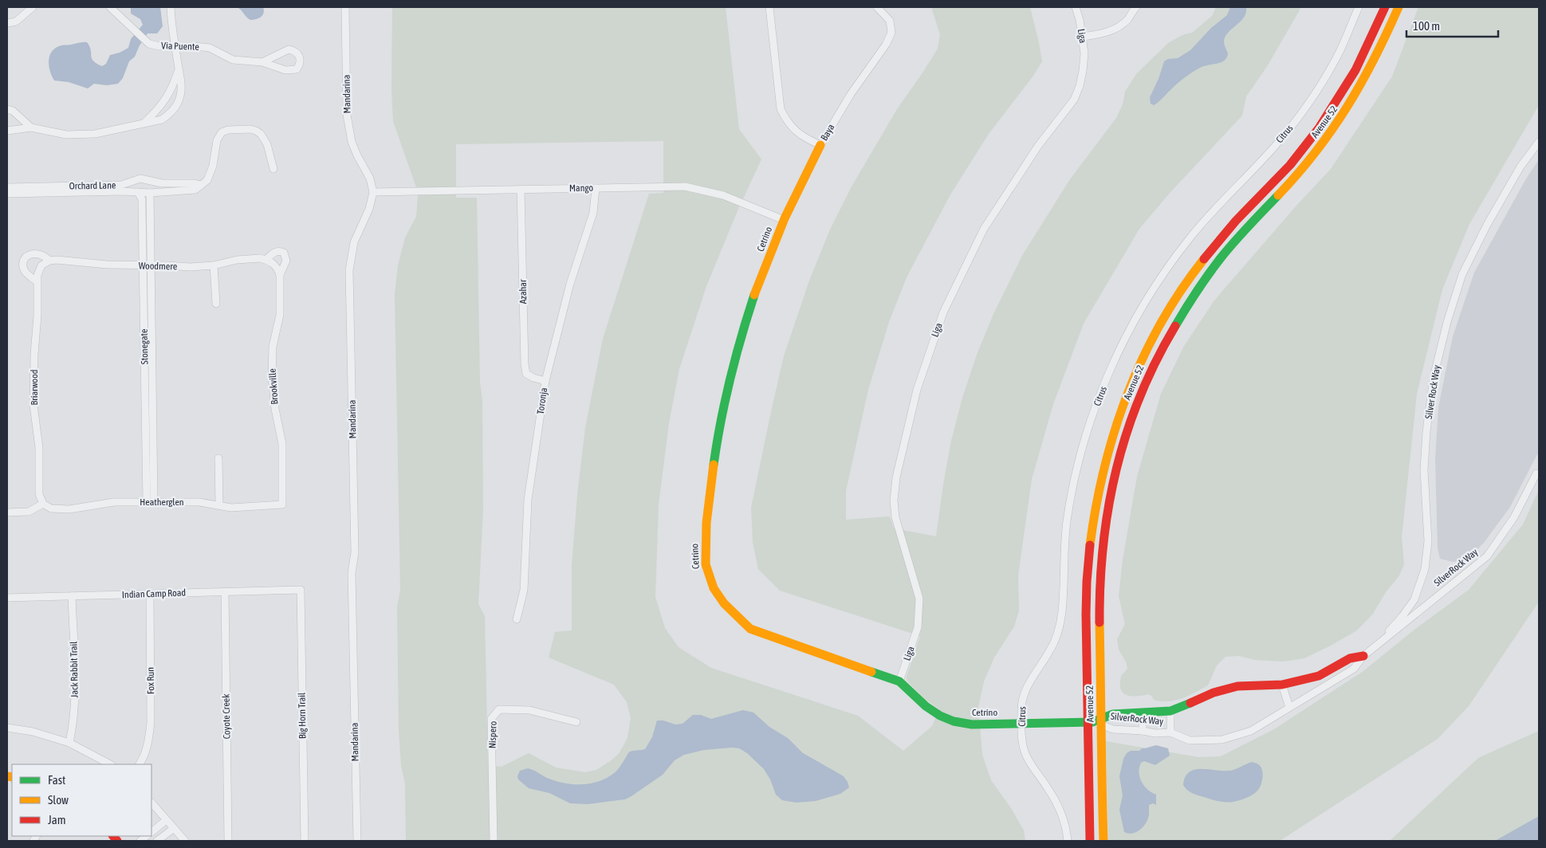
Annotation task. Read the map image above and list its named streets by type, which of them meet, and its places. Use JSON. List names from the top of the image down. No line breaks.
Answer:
{"streets":{"main road":["Avenue 52","Cetrino","SilverRock Way"],"street":["Liga","Via Puente","Mandarina","Baya","Citrus","Orchard Lane","Mango","Woodmere","Azahar","Stonegate","Brookville","Briarwood","Silver Rock Way","Toronja","Heatherglen","Indian Camp Road","Jack Rabbit Trail","Fox Run","Big Horn Trail","Coyote Creek","Nispero"]},"crossings":[["Liga","Cetrino"],["Mandarina","Mango"],["Avenue 52","Cetrino"],["Avenue 52","SilverRock Way"],["Baya","Cetrino"],["Citrus","Cetrino"],["Orchard Lane","Stonegate"],["Mango","Cetrino"],["Mango","Azahar"],["Mango","Toronja"],["Cetrino","SilverRock Way"],["Woodmere","Stonegate"],["Woodmere","Brookville"],["Woodmere","Briarwood"],["Azahar","Toronja"],["Stonegate","Heatherglen"],["Brookville","Heatherglen"],["Briarwood","Heatherglen"],["Silver Rock Way","SilverRock Way"],["Indian Camp Road","Jack Rabbit Trail"],["Indian Camp Road","Fox Run"],["Indian Camp Road","Big Horn Trail"],["Indian Camp Road","Coyote Creek"]],"legend":["Fast","Slow","Jam"],"scale_bar":"100 m"}
